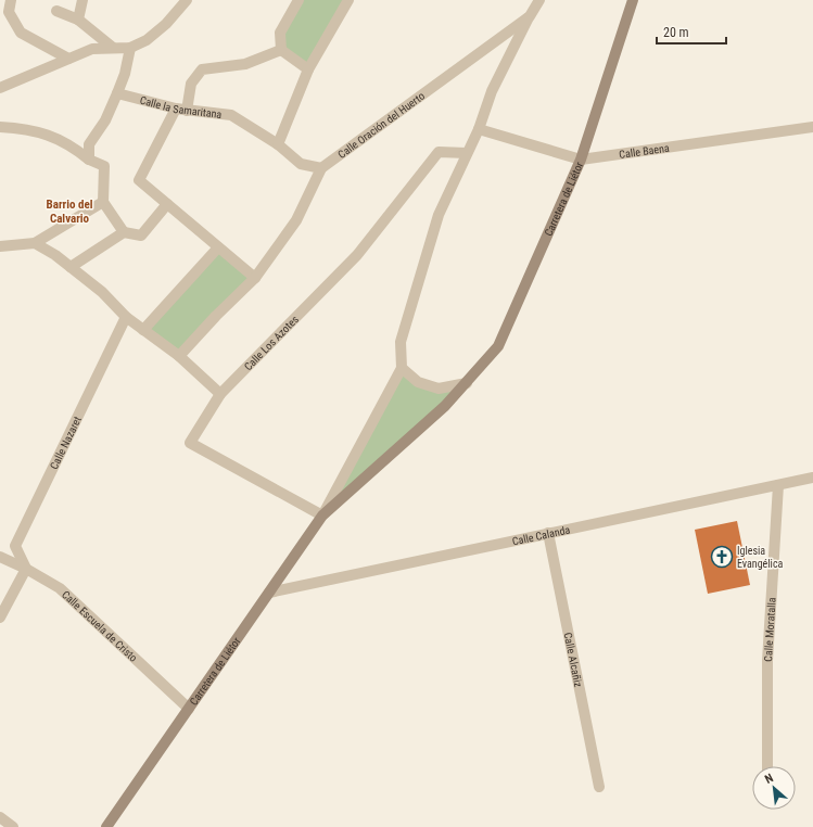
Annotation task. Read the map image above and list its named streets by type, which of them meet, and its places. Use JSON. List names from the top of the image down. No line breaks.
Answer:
{"streets":{"street":["Calle la Samaritana","Calle Oración del Huerto","Calle Baena","Carretera de Liétor","Calle Los Azotes","Calle Nazaret","Calle Calanda","Calle Escuela de Cristo","Calle Moratalla","Calle Alcañiz"]},"crossings":[["Calle la Samaritana","Calle Oración del Huerto"],["Calle Baena","Carretera de Liétor"],["Carretera de Liétor","Calle Los Azotes"],["Carretera de Liétor","Calle Calanda"],["Carretera de Liétor","Calle Escuela de Cristo"],["Calle Nazaret","Calle Escuela de Cristo"],["Calle Calanda","Calle Moratalla"],["Calle Calanda","Calle Alcañiz"]],"districts":["Barrio del Calvario"],"places":{"church":["Iglesia Evangélica"]},"scale_bar":"20 m","north":"top left"}
